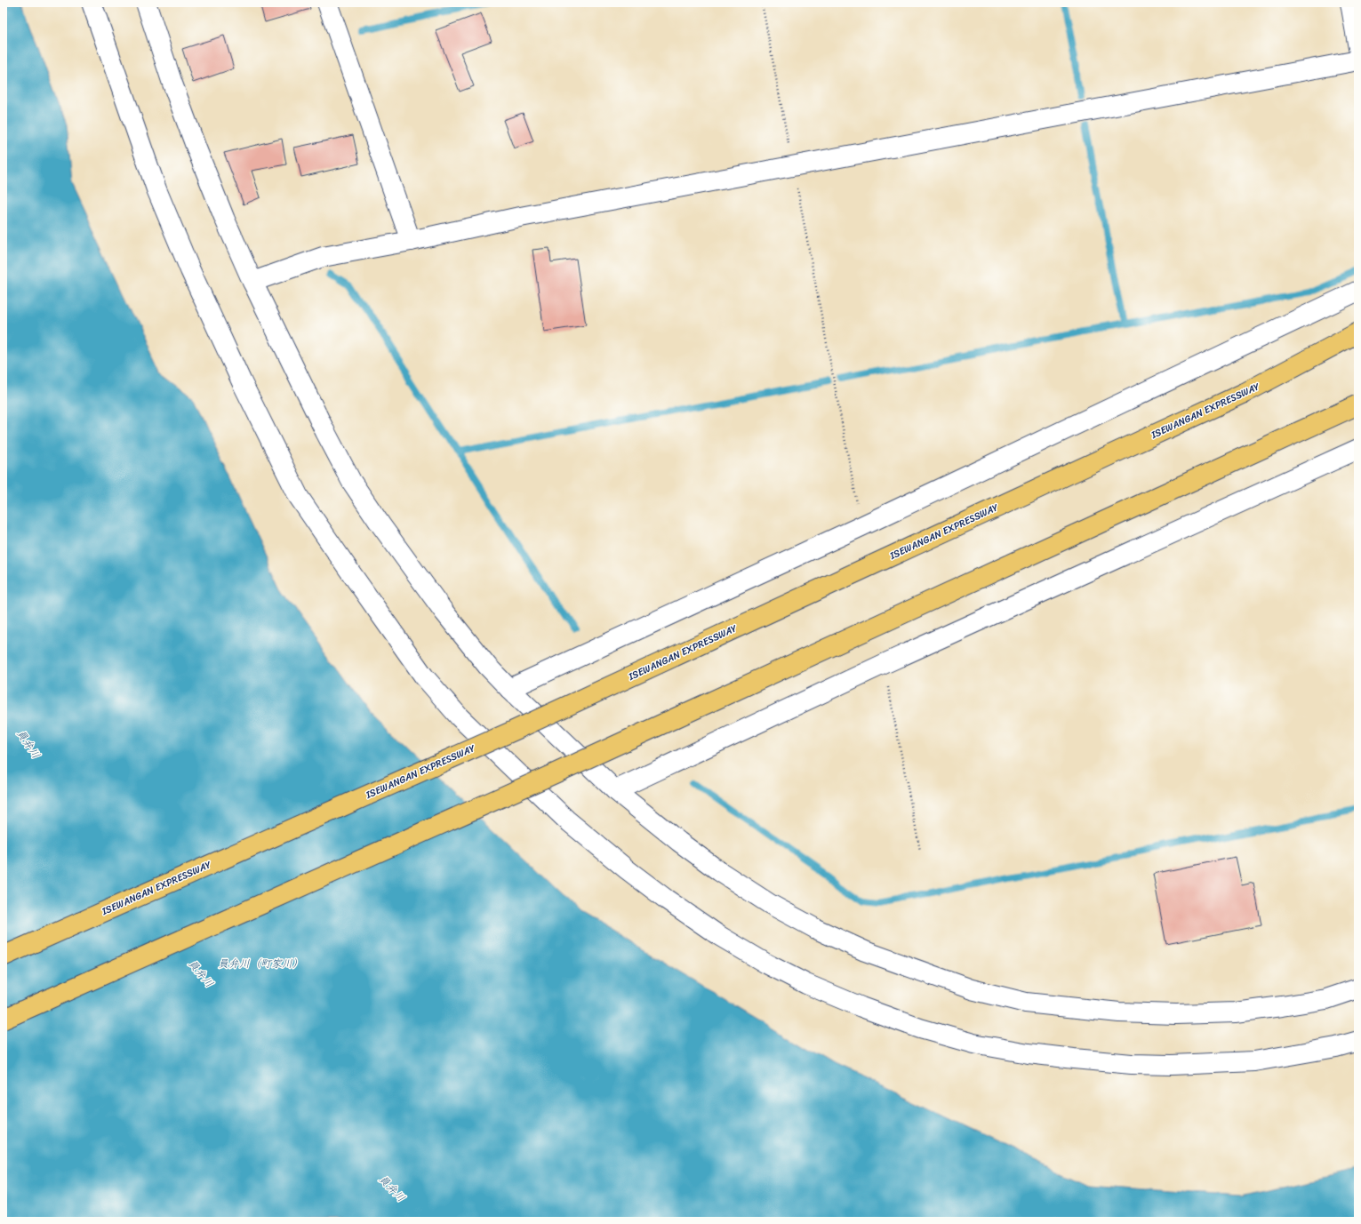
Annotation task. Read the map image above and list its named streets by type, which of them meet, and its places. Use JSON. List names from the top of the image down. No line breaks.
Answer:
{"streets":{"highway":["ISEWANGAN EXPRESSWAY"]},"water":["員弁川","員弁川（町家川）"]}
